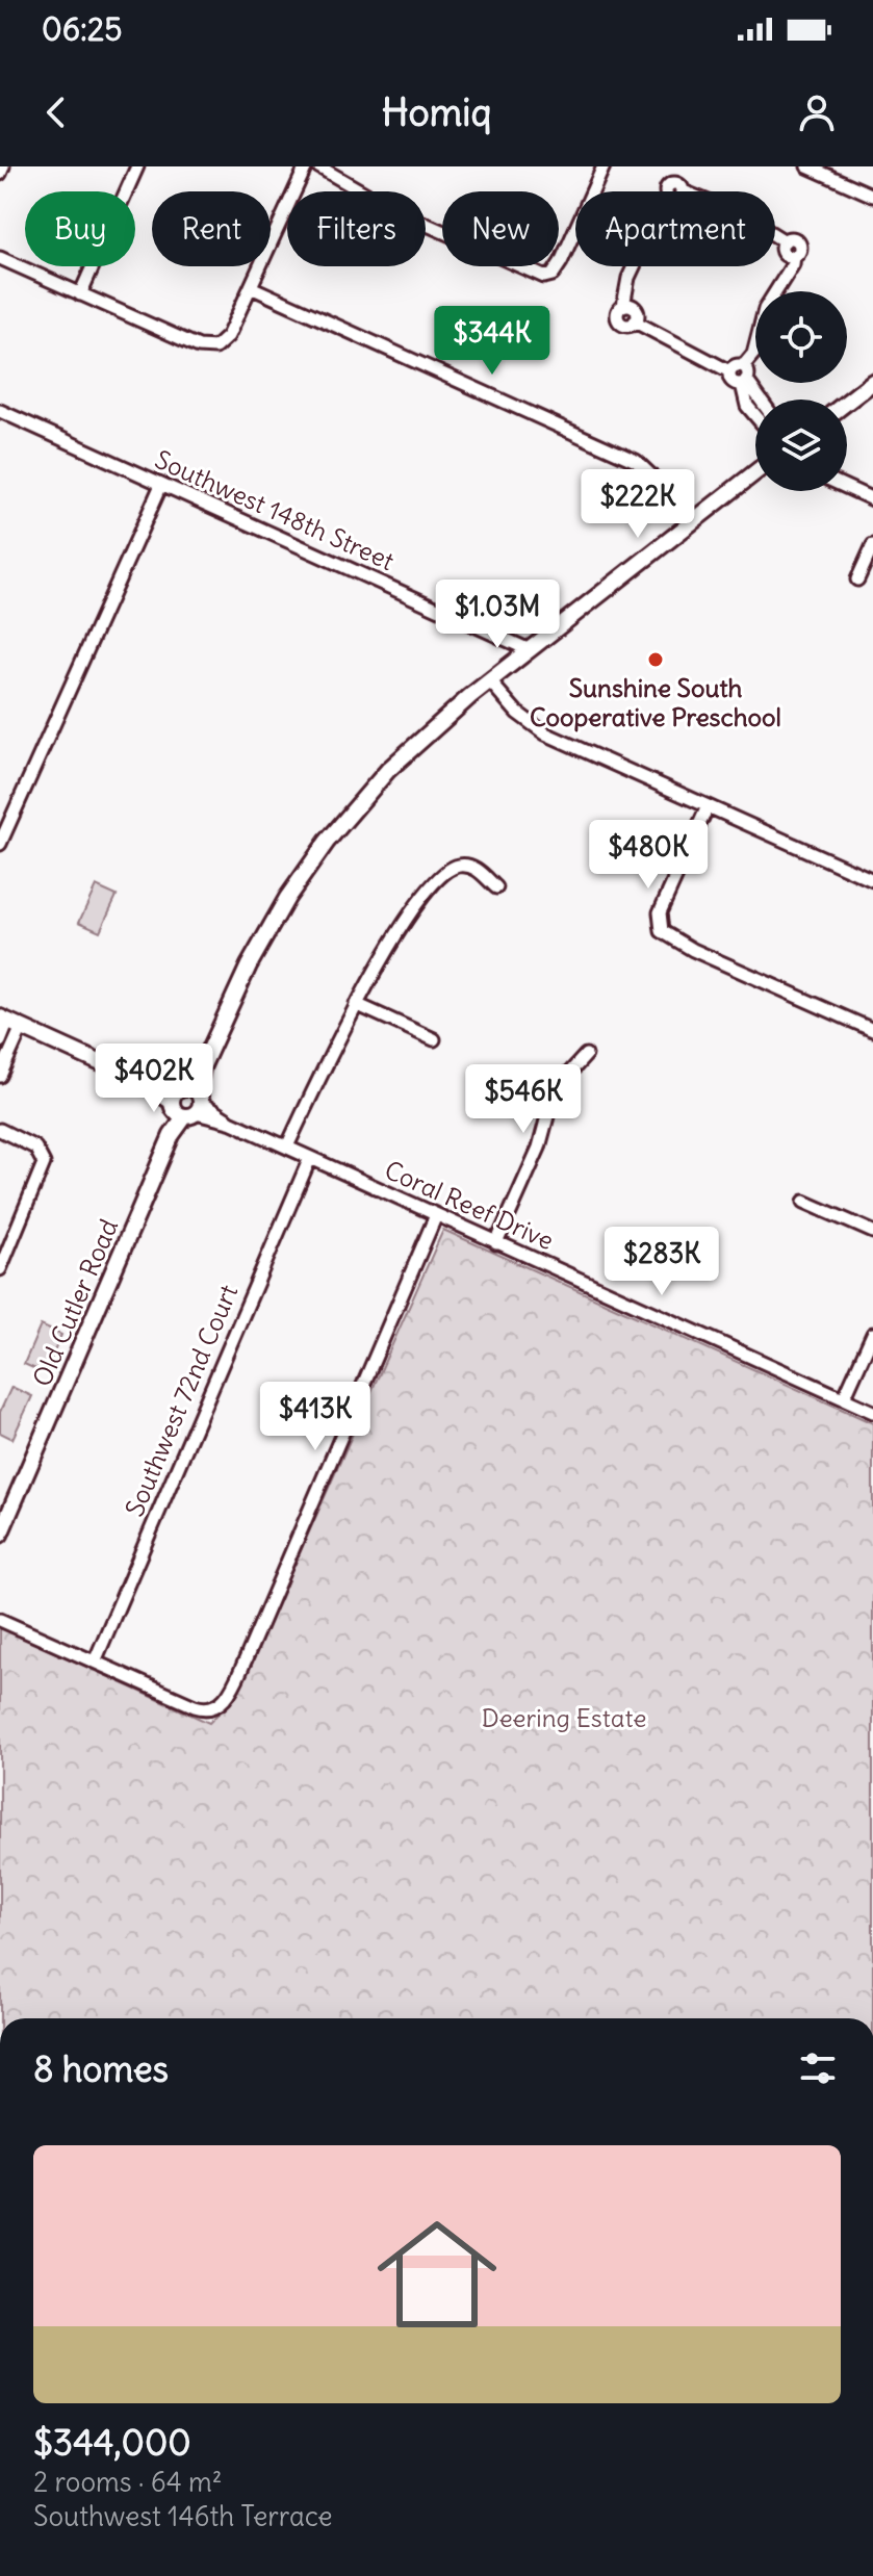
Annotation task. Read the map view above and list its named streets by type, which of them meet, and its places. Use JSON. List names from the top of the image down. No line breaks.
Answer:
{"streets":{"main road":["Old Cutler Road"],"street":["Southwest 148th Street","Coral Reef Drive","Southwest 72nd Court"]},"crossings":[["Southwest 148th Street","Old Cutler Road"],["Coral Reef Drive","Old Cutler Road"],["Coral Reef Drive","Southwest 72nd Court"]],"parks":["Deering Estate"],"places":["Sunshine South Cooperative Preschool"],"page":{"status":"06:25","header":"Homiq","chip":["Buy","Rent","Filters","New","Apartment"],"price":["$344K","$222K","$1.03M","$480K","$402K","$546K","$283K","$413K"],"heading":"8 homes","list":[{"name":"$344,000","note":"2 rooms · 64 m² · Southwest 146th Terrace"}]}}
